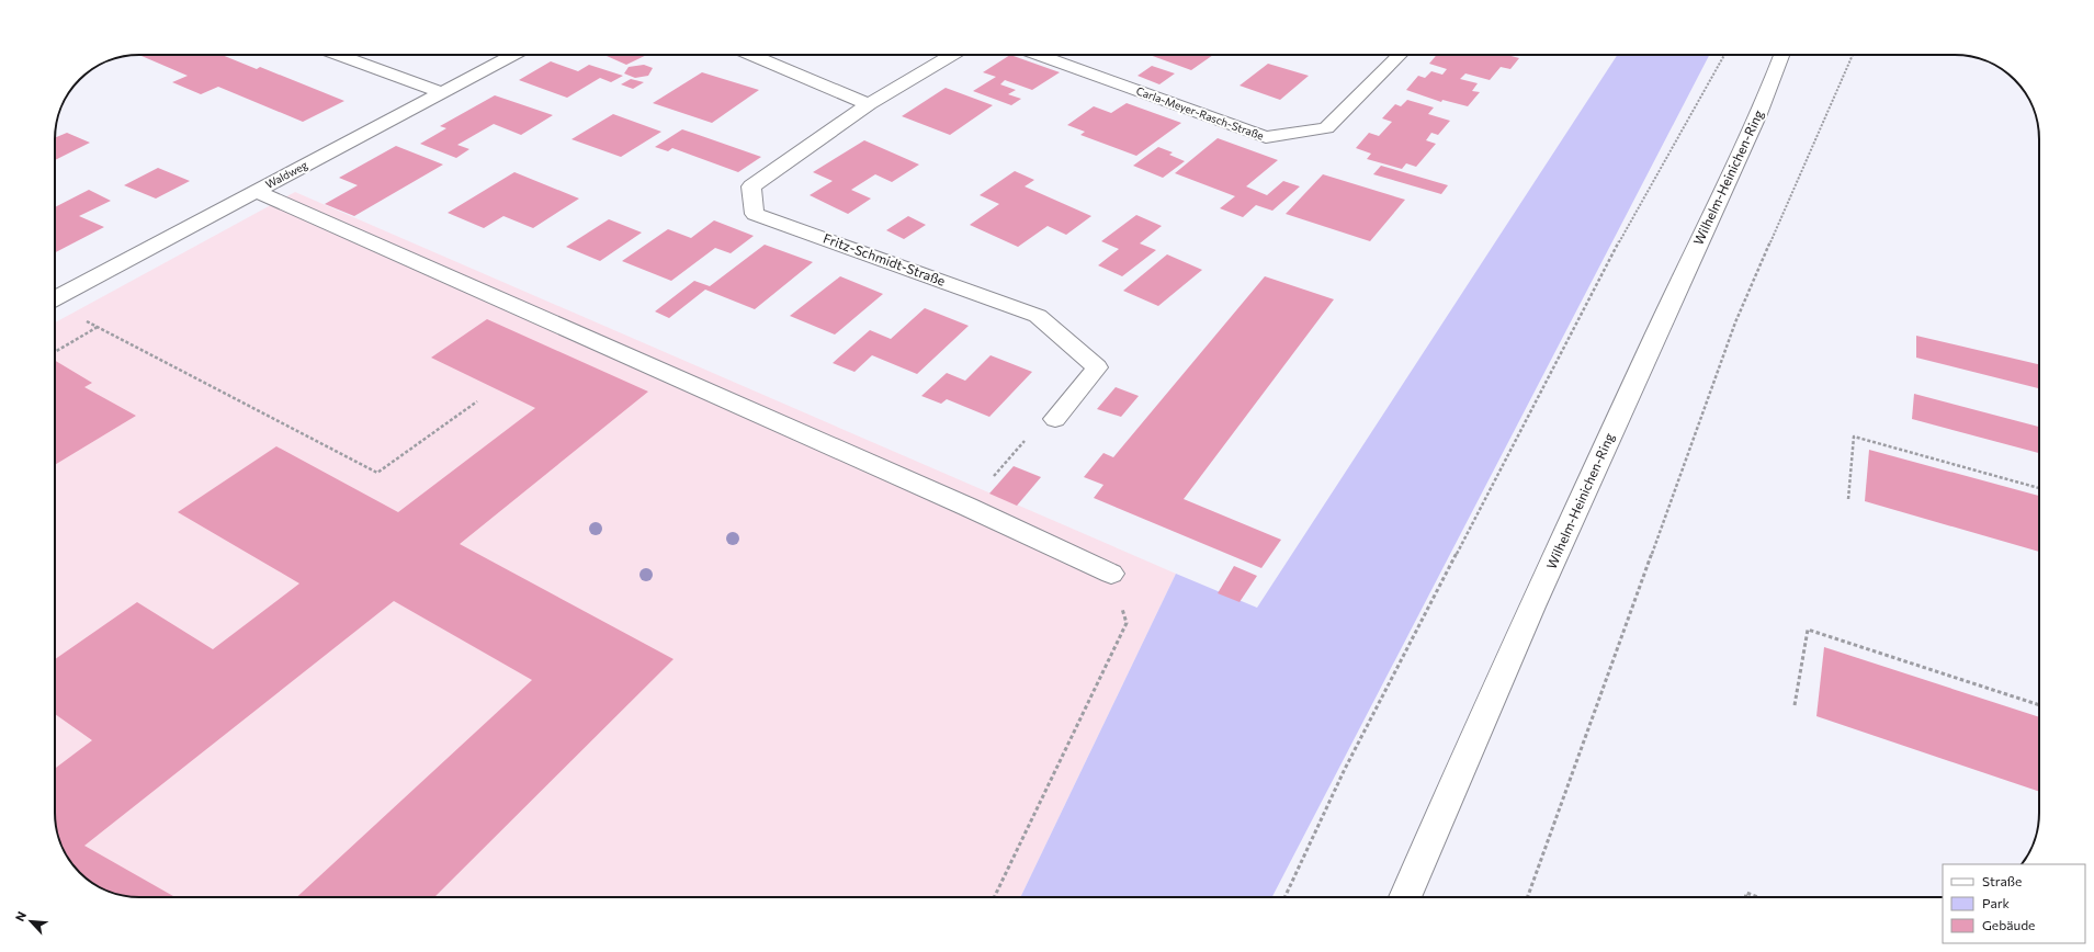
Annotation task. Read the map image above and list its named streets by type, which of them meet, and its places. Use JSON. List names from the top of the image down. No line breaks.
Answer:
{"streets":{"street":["Carla-Meyer-Rasch-Straße","Waldweg","Wilhelm-Heinichen-Ring","Fritz-Schmidt-Straße"]},"legend":["Straße","Park","Gebäude"],"north":"top left"}
